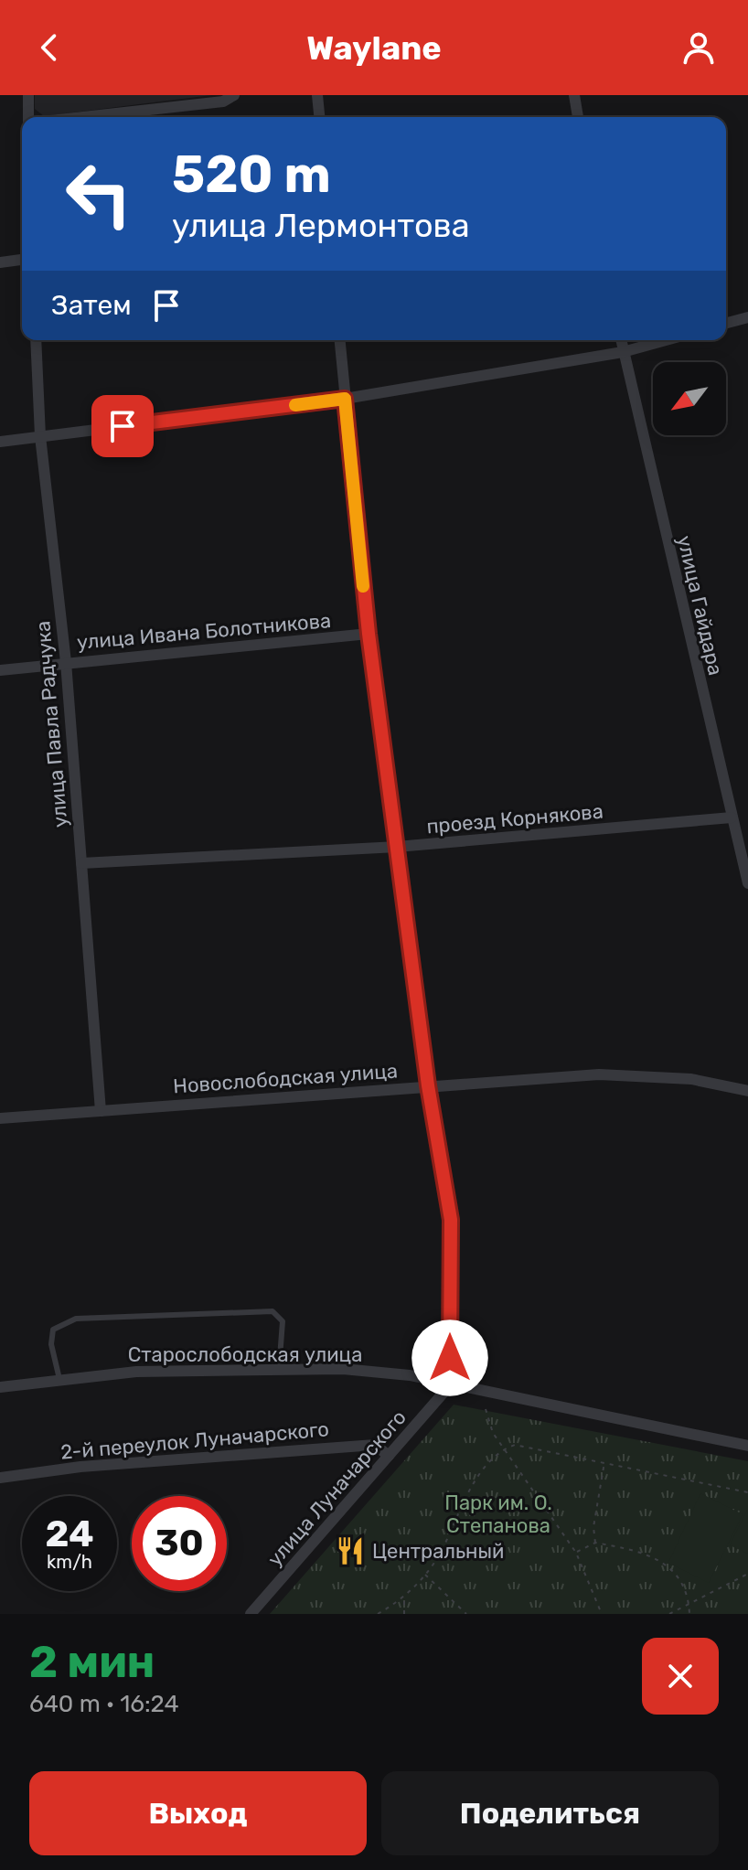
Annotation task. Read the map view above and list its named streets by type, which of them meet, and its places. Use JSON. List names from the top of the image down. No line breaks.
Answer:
{"streets":{"street":["улица Гайдара","улица Ивана Болотникова","улица Павла Радчука","проезд Корнякова","Новослободская улица","Старослободская улица","2-й переулок Луначарского","улица Луначарского"]},"crossings":[["улица Гайдара","проезд Корнякова"],["улица Ивана Болотникова","улица Павла Радчука"],["улица Павла Радчука","проезд Корнякова"],["улица Павла Радчука","Новослободская улица"],["Старослободская улица","улица Луначарского"],["2-й переулок Луначарского","улица Луначарского"]],"parks":["Парк им. О. Степанова"],"places":{"restaurant":["Центральный"]},"north":"bottom left","page":{"header":"Waylane","turn":["520 m","улица Лермонтова"],"then":"Затем","speed":"24 km/h","limit":"30","heading":["2 мин","640 m · 16:24"],"buttons":["Выход","Поделиться"]}}
